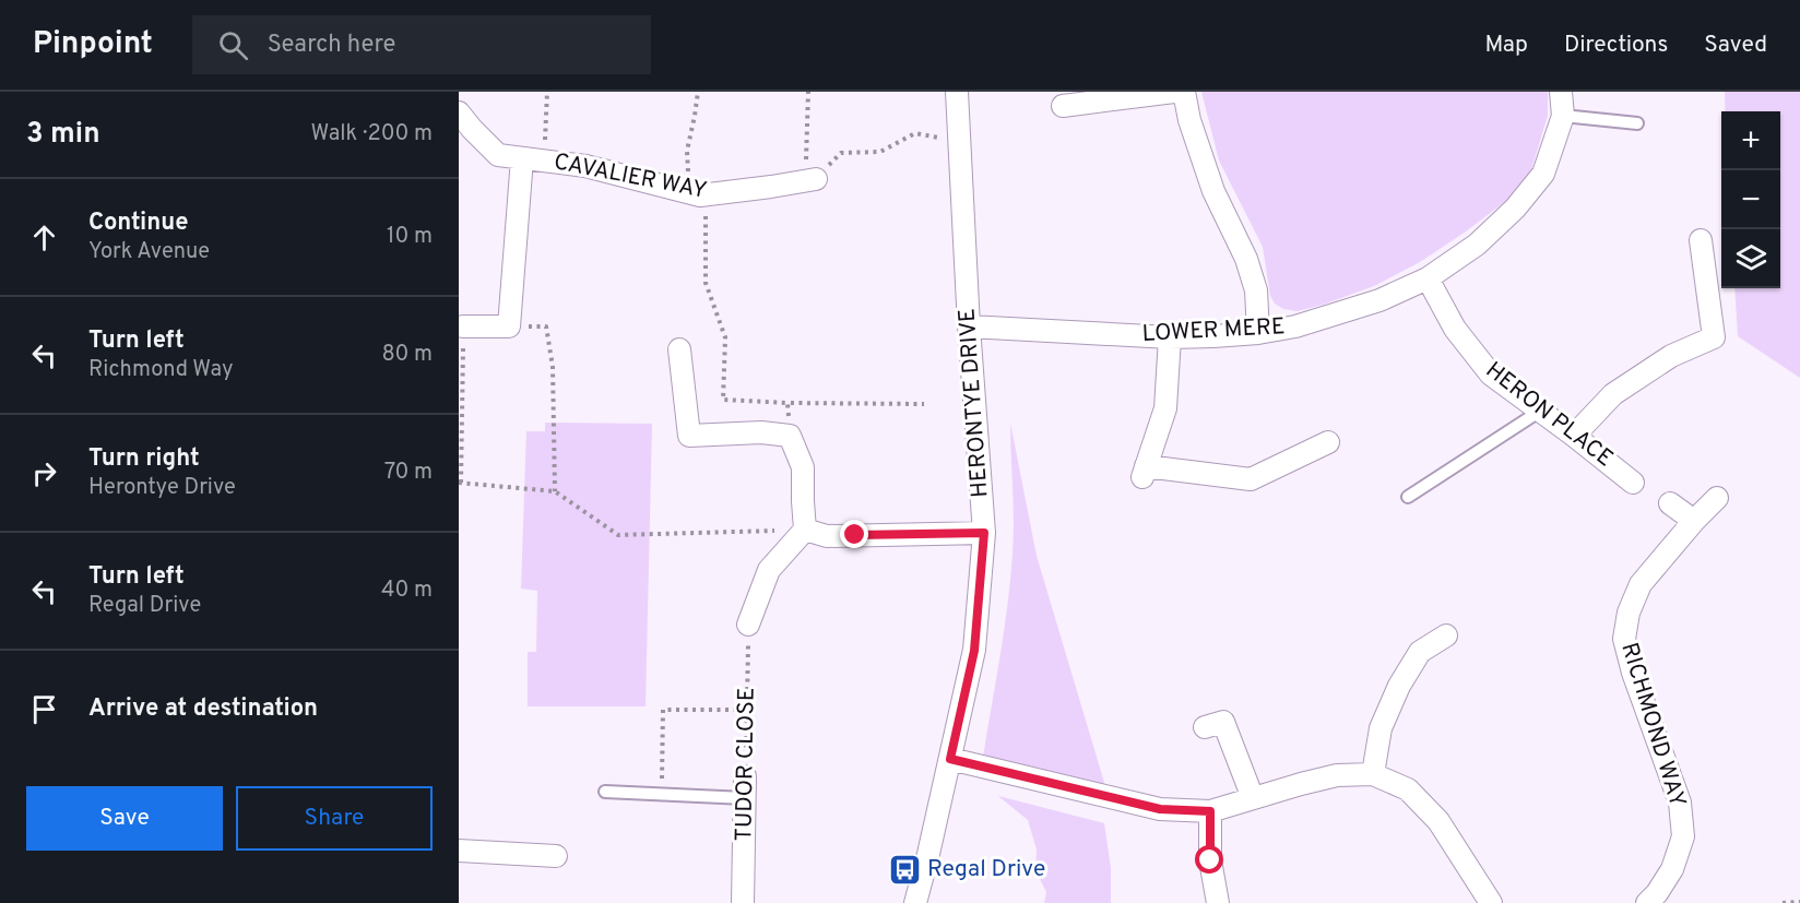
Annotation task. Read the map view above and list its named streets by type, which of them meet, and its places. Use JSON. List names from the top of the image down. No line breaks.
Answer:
{"streets":{"street":["CAVALIER WAY","LOWER MERE","HERONTYE DRIVE","HERON PLACE","RICHMOND WAY","TUDOR CLOSE"]},"crossings":[["LOWER MERE","HERONTYE DRIVE"],["LOWER MERE","HERON PLACE"]],"places":{"bus stop":["Regal Drive"]},"page":{"header":"Pinpoint","search":"Search here","nav":["Map","Directions","Saved"],"heading":["3 min","Walk · 200 m"],"map_buttons":["+","−"],"list":[["Continue","York Avenue","10 m"],["Turn left","Richmond Way","80 m"],["Turn right","Herontye Drive","70 m"],["Turn left","Regal Drive","40 m"],"Arrive at destination"],"buttons":["Save","Share"]}}
